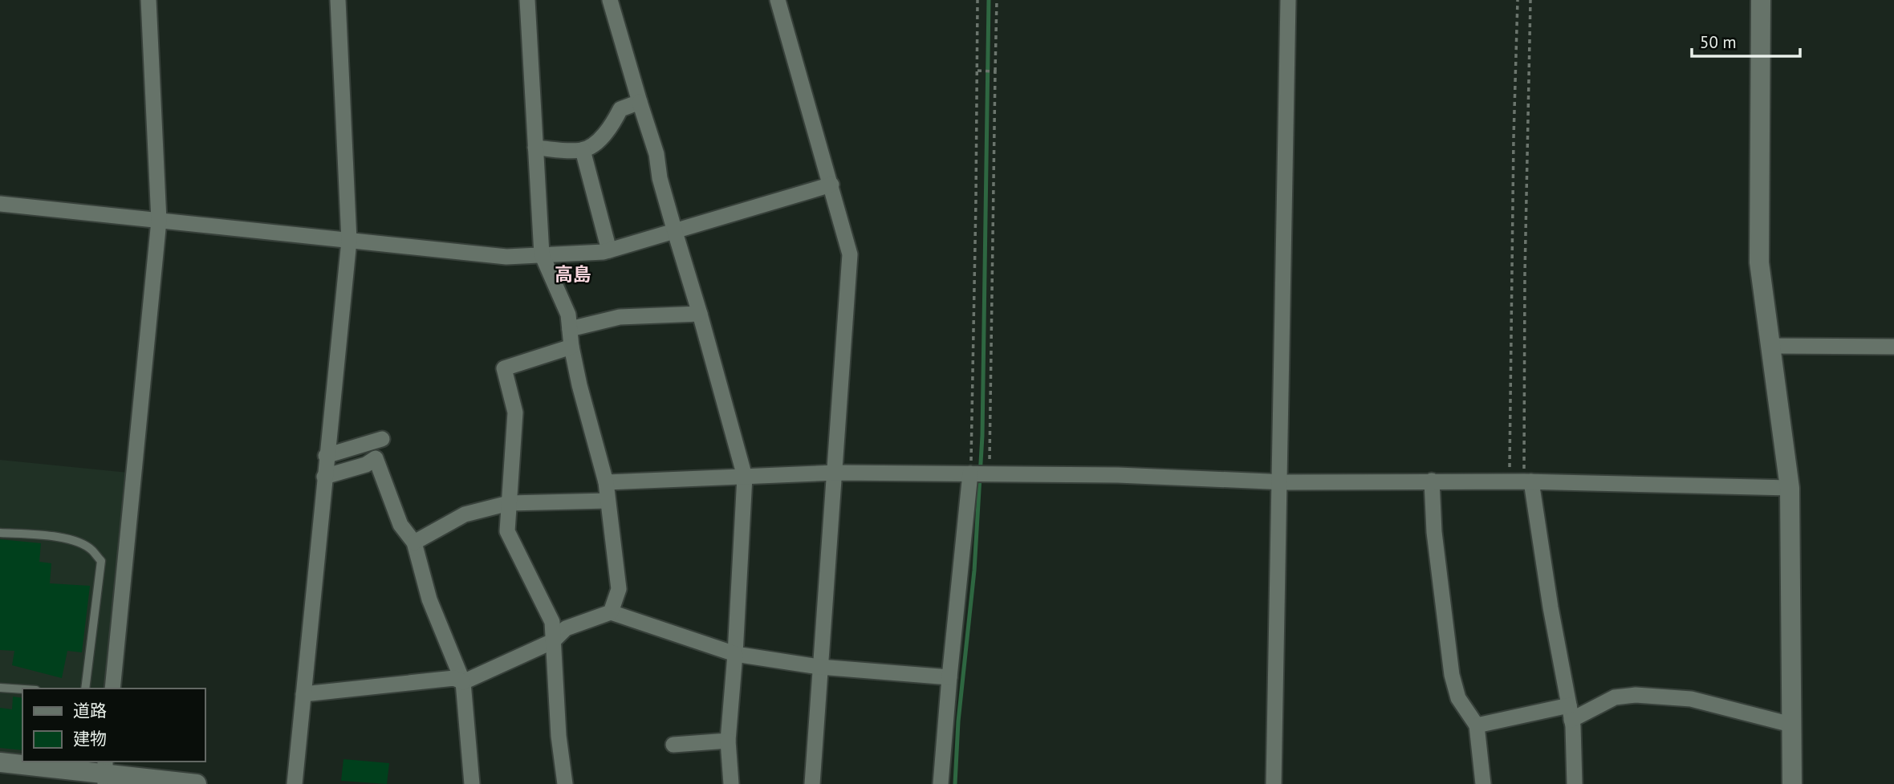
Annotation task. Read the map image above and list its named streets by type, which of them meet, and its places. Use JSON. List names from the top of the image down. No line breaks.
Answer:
{"districts":["高島"],"legend":["道路","建物"],"scale_bar":"50 m"}
